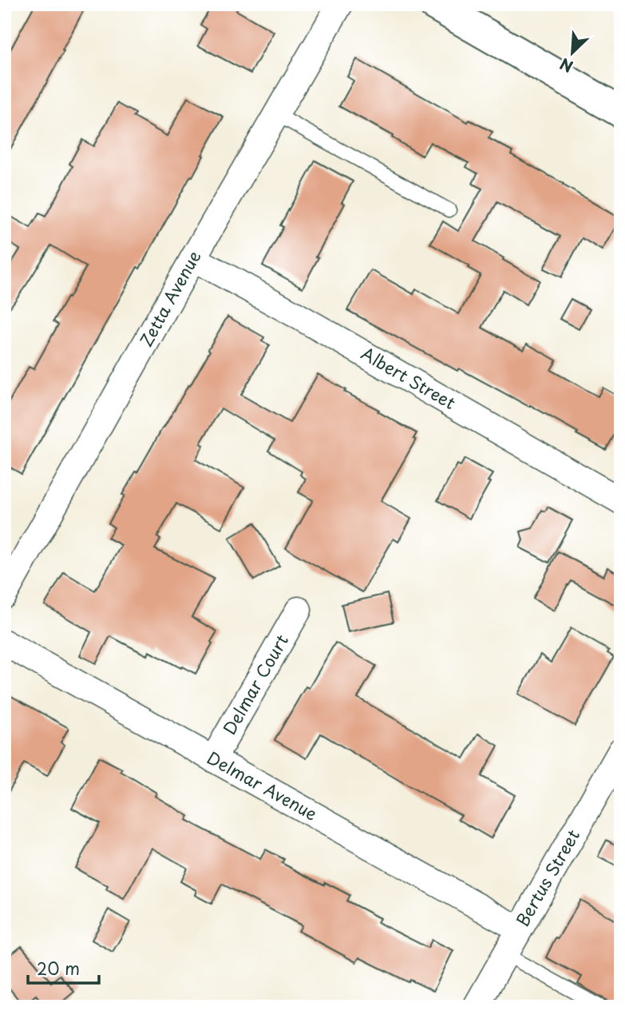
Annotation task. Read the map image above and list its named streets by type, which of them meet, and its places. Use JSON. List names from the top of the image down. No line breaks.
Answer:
{"streets":{"street":["Zetta Avenue","Albert Street","Delmar Court","Delmar Avenue","Bertus Street"]},"crossings":[["Zetta Avenue","Albert Street"],["Delmar Court","Delmar Avenue"],["Delmar Avenue","Bertus Street"]],"scale_bar":"20 m","north":"bottom left"}
